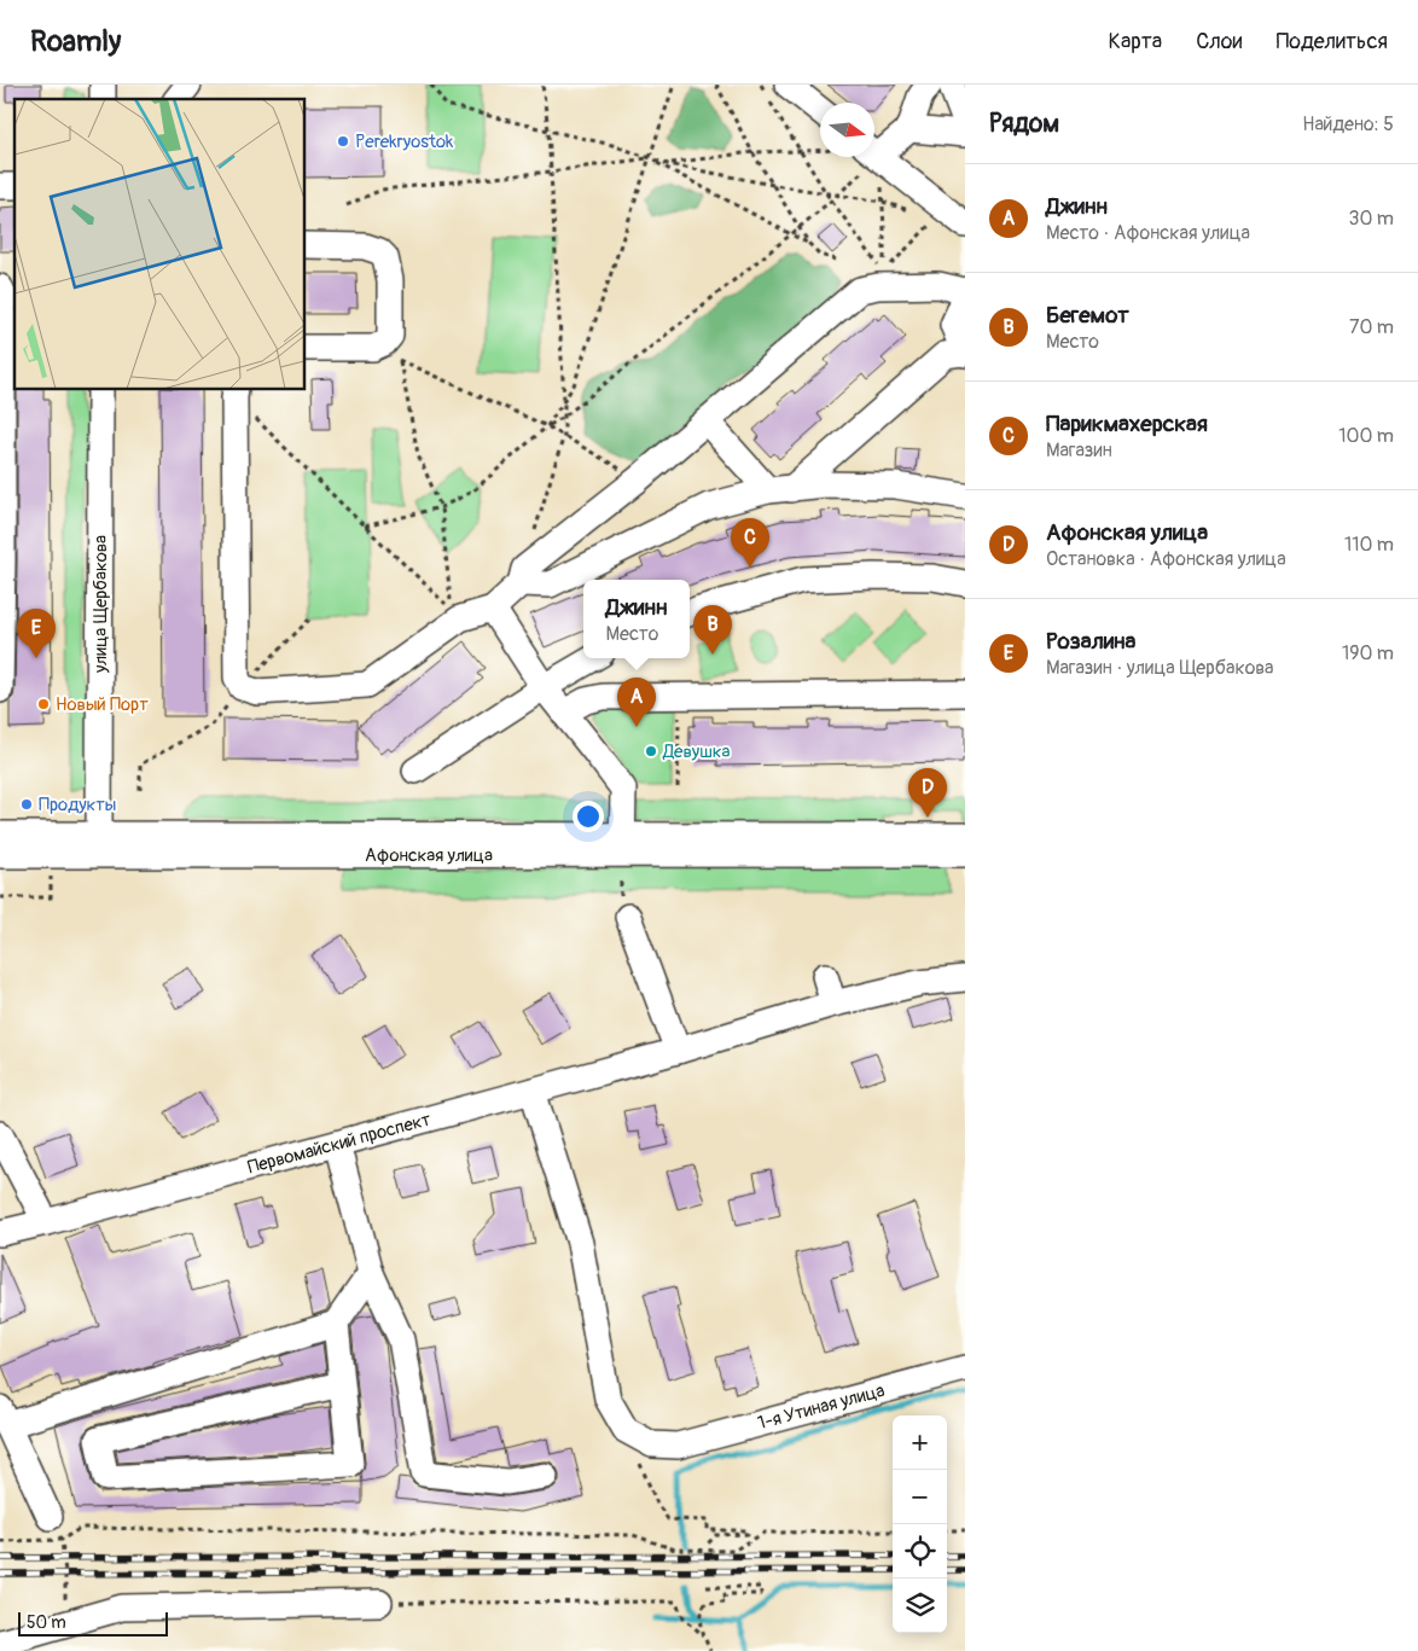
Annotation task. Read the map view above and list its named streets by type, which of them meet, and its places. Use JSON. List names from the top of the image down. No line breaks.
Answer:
{"streets":{"street":["улица Щербакова","Афонская улица","Первомайский проспект","1-я Утиная улица"]},"crossings":[["улица Щербакова","Афонская улица"],["Первомайский проспект","1-я Утиная улица"]],"places":["Perekryostok","Новый Порт","Девушка","Продукты"],"scale_bar":"50 m","north":"right","page":{"header":"Roamly","nav":["Карта","Слои","Поделиться"],"heading":["Рядом","Найдено: 5"],"list":[{"mark":"A","name":"Джинн","note":"Место · Афонская улица","value":"30 m"},{"mark":"B","name":"Бегемот","note":"Место","value":"70 m"},{"mark":"C","name":"Парикмахерская","note":"Магазин","value":"100 m"},{"mark":"D","name":"Афонская улица","note":"Остановка · Афонская улица","value":"110 m"},{"mark":"E","name":"Розалина","note":"Магазин · улица Щербакова","value":"190 m"}],"pins":["C","B","E","A","D"],"popup":["Джинн","Место"],"map_buttons":["+","−"],"scale":"50 m"}}
